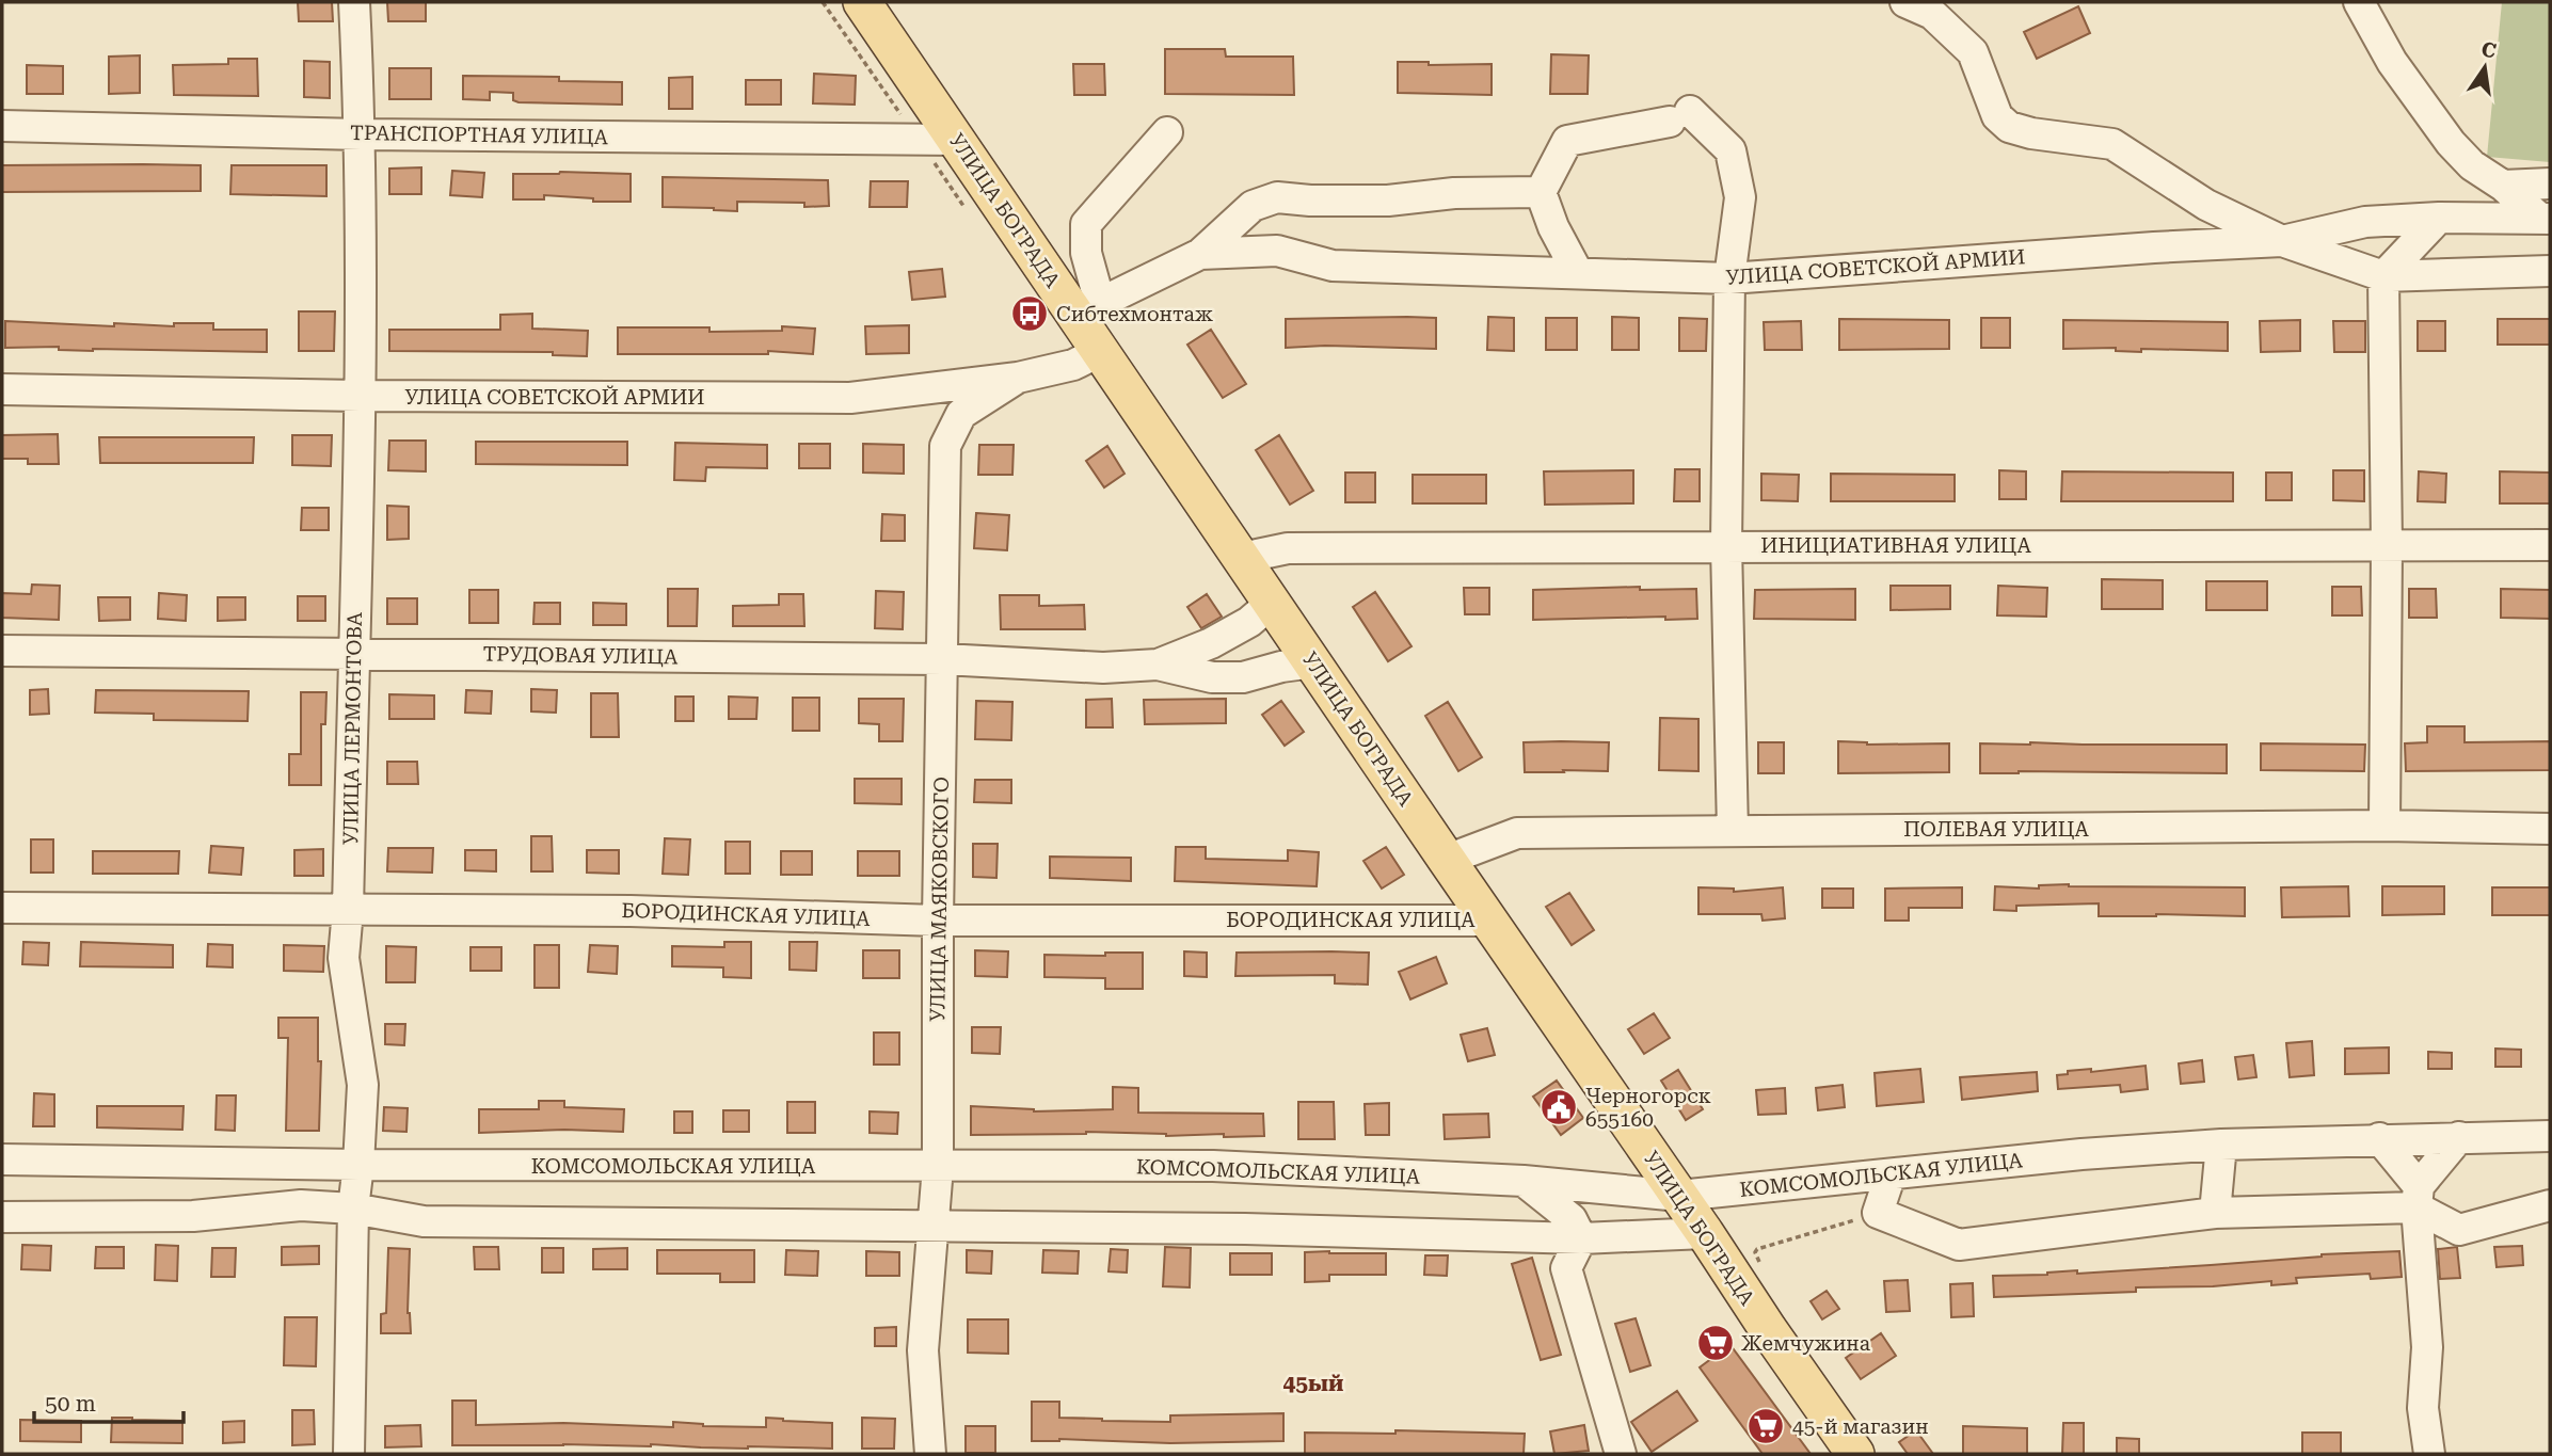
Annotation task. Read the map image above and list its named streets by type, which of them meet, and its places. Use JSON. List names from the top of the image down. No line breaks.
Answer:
{"streets":{"main road":["УЛИЦА БОГРАДА"],"street":["ТРАНСПОРТНАЯ УЛИЦА","УЛИЦА СОВЕТСКОЙ АРМИИ","ИНИЦИАТИВНАЯ УЛИЦА","ТРУДОВАЯ УЛИЦА","УЛИЦА ЛЕРМОНТОВА","ПОЛЕВАЯ УЛИЦА","УЛИЦА МАЯКОВСКОГО","БОРОДИНСКАЯ УЛИЦА","КОМСОМОЛЬСКАЯ УЛИЦА"]},"crossings":[["ТРАНСПОРТНАЯ УЛИЦА","УЛИЦА БОГРАДА"],["ТРАНСПОРТНАЯ УЛИЦА","УЛИЦА ЛЕРМОНТОВА"],["УЛИЦА БОГРАДА","УЛИЦА СОВЕТСКОЙ АРМИИ"],["УЛИЦА БОГРАДА","ИНИЦИАТИВНАЯ УЛИЦА"],["УЛИЦА БОГРАДА","ТРУДОВАЯ УЛИЦА"],["УЛИЦА БОГРАДА","ПОЛЕВАЯ УЛИЦА"],["УЛИЦА БОГРАДА","БОРОДИНСКАЯ УЛИЦА"],["УЛИЦА БОГРАДА","КОМСОМОЛЬСКАЯ УЛИЦА"],["УЛИЦА СОВЕТСКОЙ АРМИИ","УЛИЦА ЛЕРМОНТОВА"],["УЛИЦА СОВЕТСКОЙ АРМИИ","УЛИЦА МАЯКОВСКОГО"],["ТРУДОВАЯ УЛИЦА","УЛИЦА ЛЕРМОНТОВА"],["ТРУДОВАЯ УЛИЦА","УЛИЦА МАЯКОВСКОГО"],["УЛИЦА ЛЕРМОНТОВА","БОРОДИНСКАЯ УЛИЦА"],["УЛИЦА ЛЕРМОНТОВА","КОМСОМОЛЬСКАЯ УЛИЦА"],["УЛИЦА МАЯКОВСКОГО","БОРОДИНСКАЯ УЛИЦА"],["УЛИЦА МАЯКОВСКОГО","КОМСОМОЛЬСКАЯ УЛИЦА"]],"districts":["45ый"],"places":{"bus stop":["Сибтехмонтаж"],"public building":["Черногорск 655160"],"supermarket":["Жемчужина","45-й магазин"]},"scale_bar":"50 m","north":"top"}
